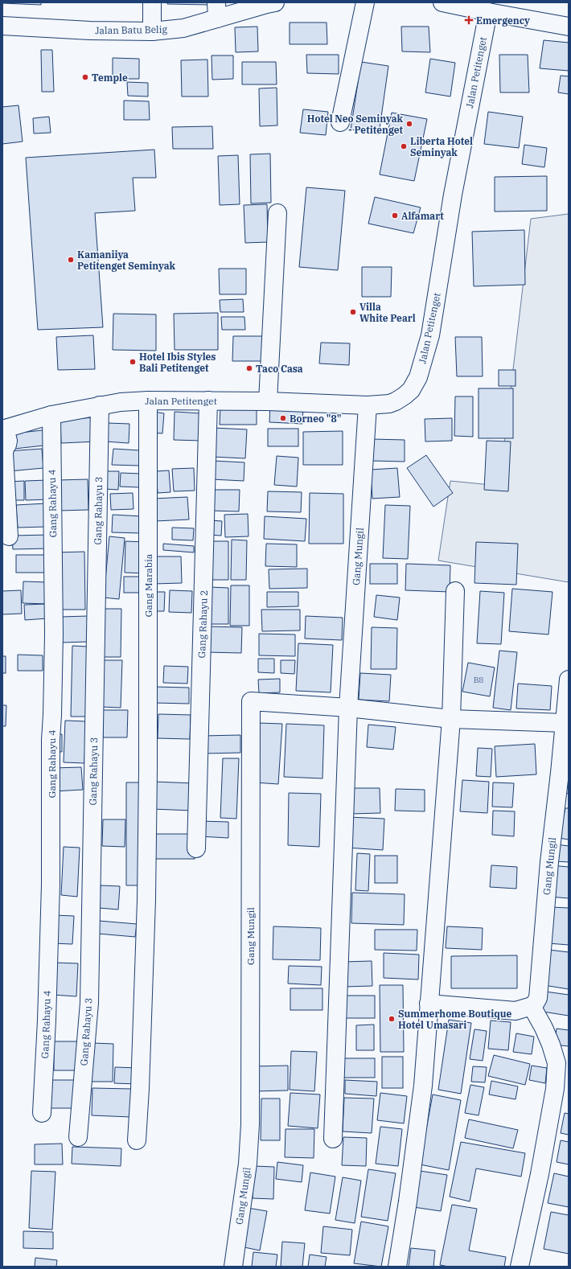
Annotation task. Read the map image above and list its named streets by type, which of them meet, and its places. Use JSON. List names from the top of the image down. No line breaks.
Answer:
{"streets":{"street":["Jalan Batu Belig","Jalan Petitenget","Gang Rahayu 4","Gang Rahayu 3","Gang Mungil","Gang Marabia","Gang Rahayu 2"]},"crossings":[["Jalan Petitenget","Gang Rahayu 4"],["Jalan Petitenget","Gang Rahayu 3"],["Jalan Petitenget","Gang Mungil"],["Jalan Petitenget","Gang Marabia"],["Jalan Petitenget","Gang Rahayu 2"]],"places":{"health":["Emergency"],"other":["Temple","Hotel Neo Seminyak - Petitenget","Liberta Hotel Seminyak","Alfamart","Kamaniiya Petitenget Seminyak","Villa White Pearl","Hotel Ibis Styles Bali Petitenget","Taco Casa","Borneo \"8\"","Summerhome Boutique Hotel Umasari"]},"house_numbers":["B8"]}
